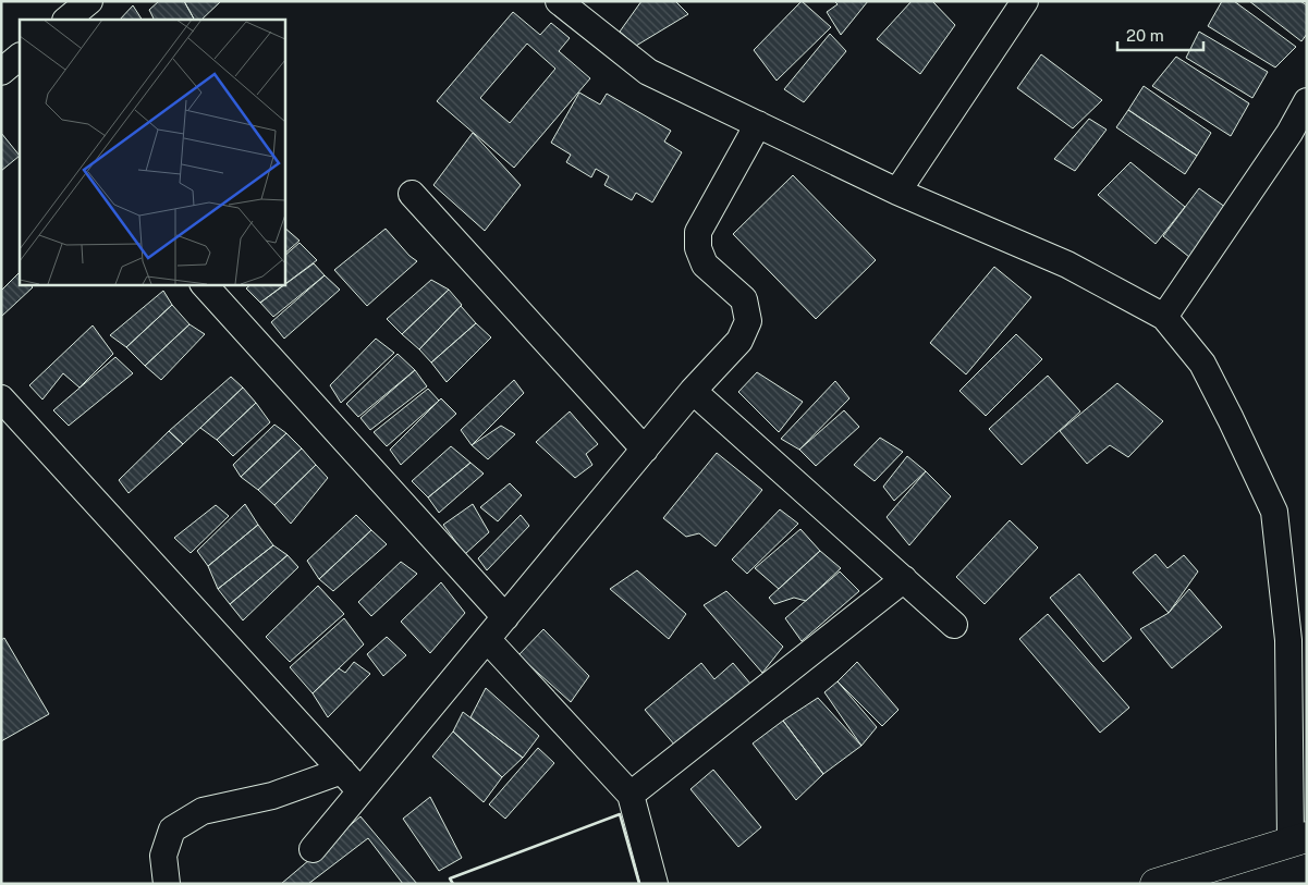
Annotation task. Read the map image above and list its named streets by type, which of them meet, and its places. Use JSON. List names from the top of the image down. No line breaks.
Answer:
{"scale_bar":"20 m"}
